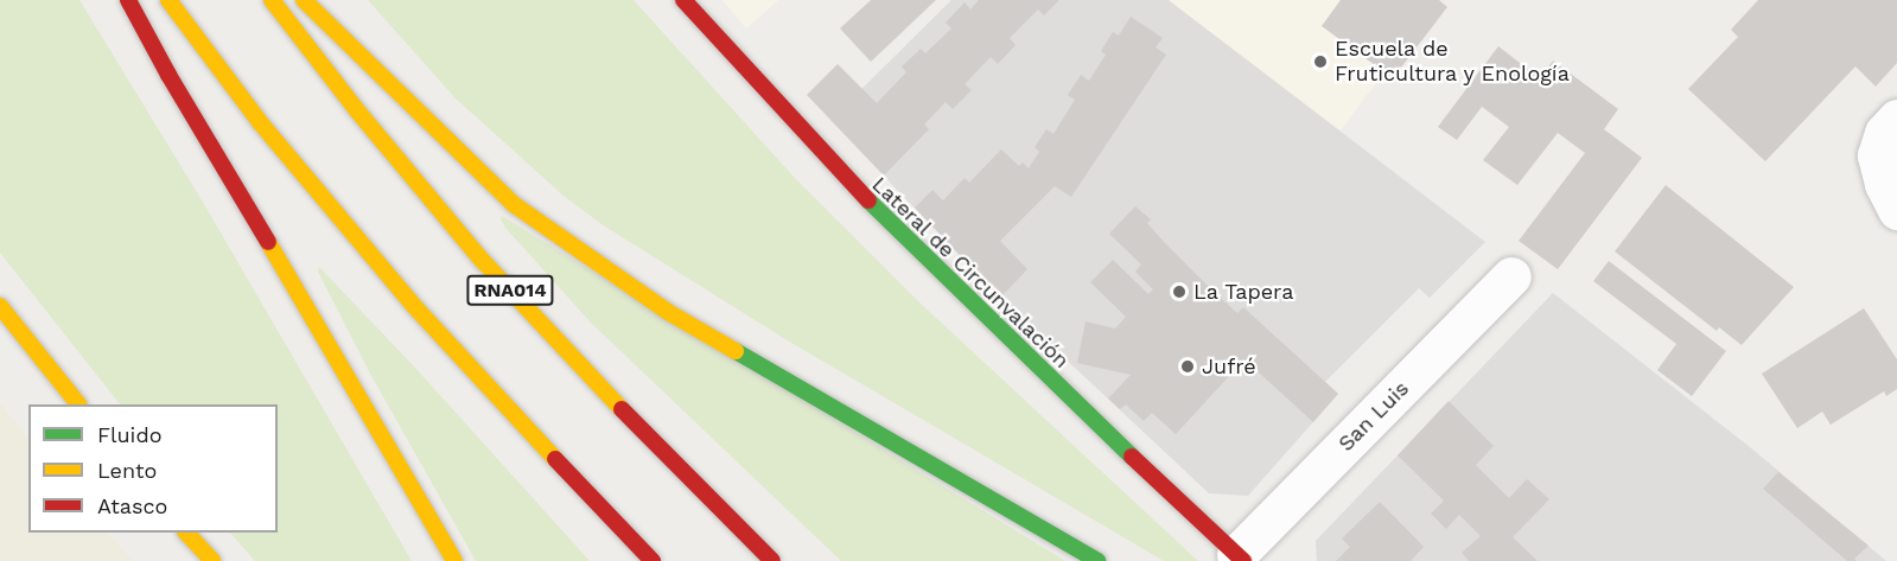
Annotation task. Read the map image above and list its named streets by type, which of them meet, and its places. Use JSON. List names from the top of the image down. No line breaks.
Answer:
{"streets":{"main road":["Lateral de Circunvalación","RNA014"],"street":["San Luis"]},"crossings":[["Lateral de Circunvalación","San Luis"]],"places":["Escuela de Fruticultura y Enología","La Tapera","Jufré"],"legend":["Fluido","Lento","Atasco"]}
